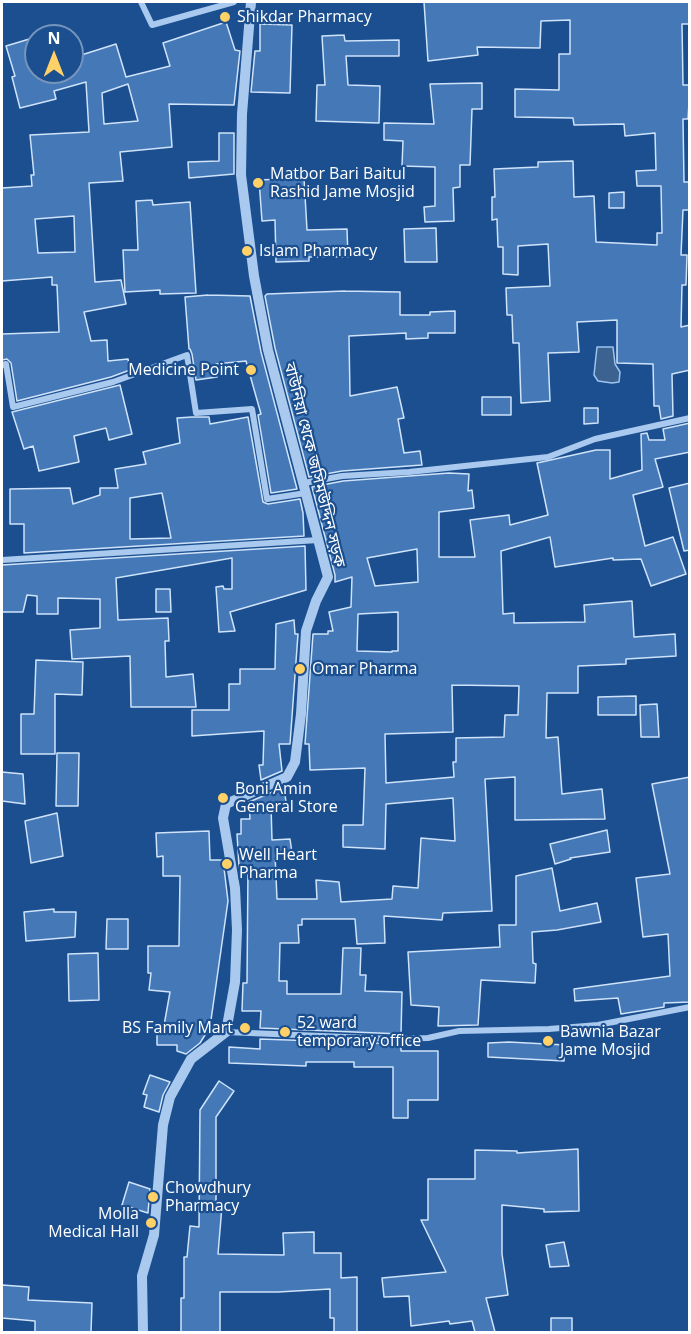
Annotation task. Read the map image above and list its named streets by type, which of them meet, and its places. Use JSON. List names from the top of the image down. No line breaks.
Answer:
{"streets":{"street":["বাউনিয়া থেকে জসিমউদ্দিন সড়ক"]},"places":["Shikdar Pharmacy","Matbor Bari Baitul Rashid Jame Mosjid","Islam Pharmacy","Medicine Point","Omar Pharma","Boni Amin General Store","Well Heart Pharma","BS Family Mart","52 ward temporary office","Bawnia Bazar Jame Mosjid","Chowdhury Pharmacy","Molla Medical Hall"],"north":"top"}
